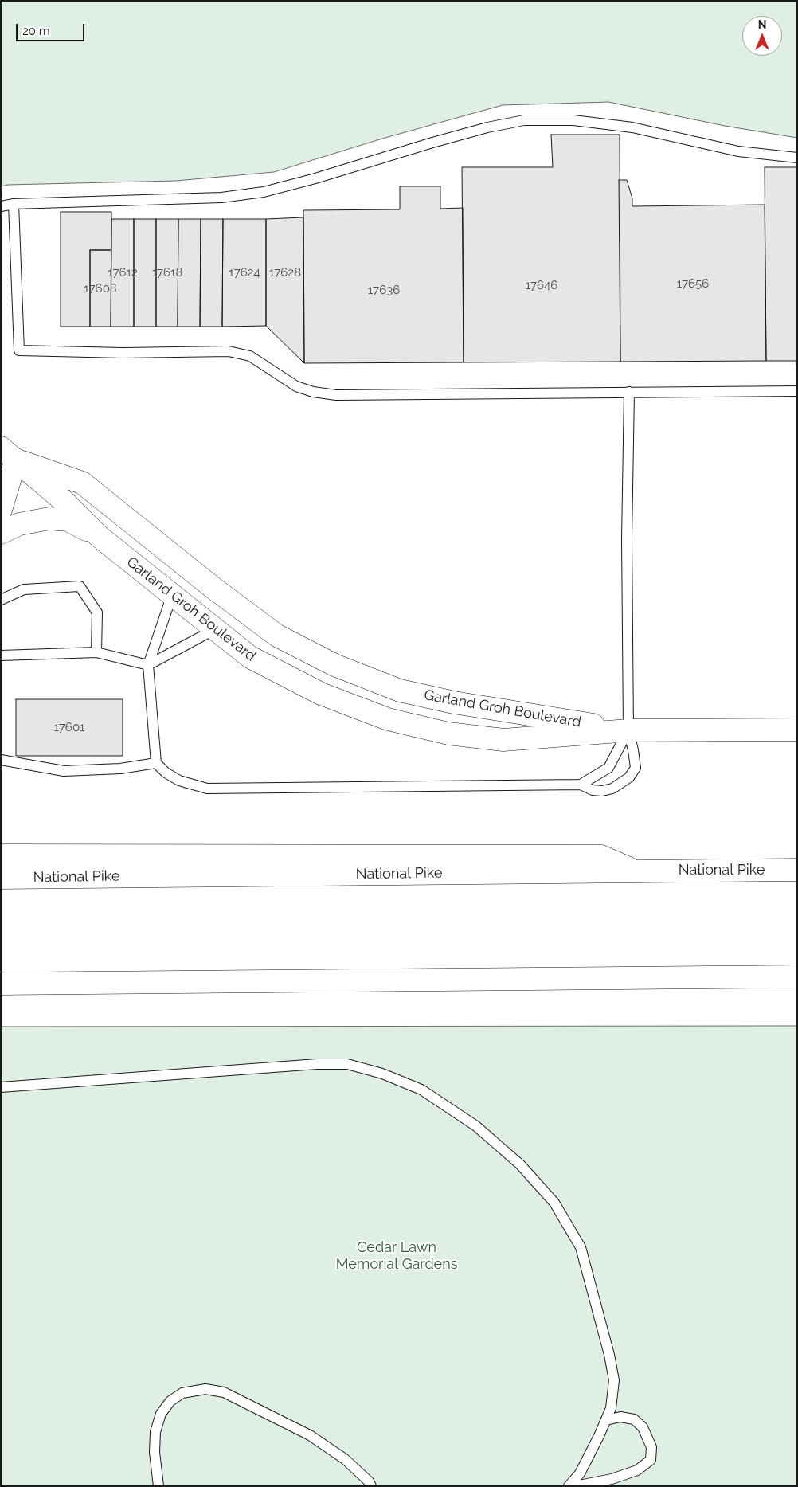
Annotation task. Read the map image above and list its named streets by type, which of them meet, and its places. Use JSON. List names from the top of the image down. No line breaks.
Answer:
{"streets":{"main road":["Garland Groh Boulevard","National Pike"]},"parks":["Cedar Lawn Memorial Gardens"],"house_numbers":["17612","17618","17624","17628","17656","17646","17608","17636","17601"],"scale_bar":"20 m","north":"top"}
